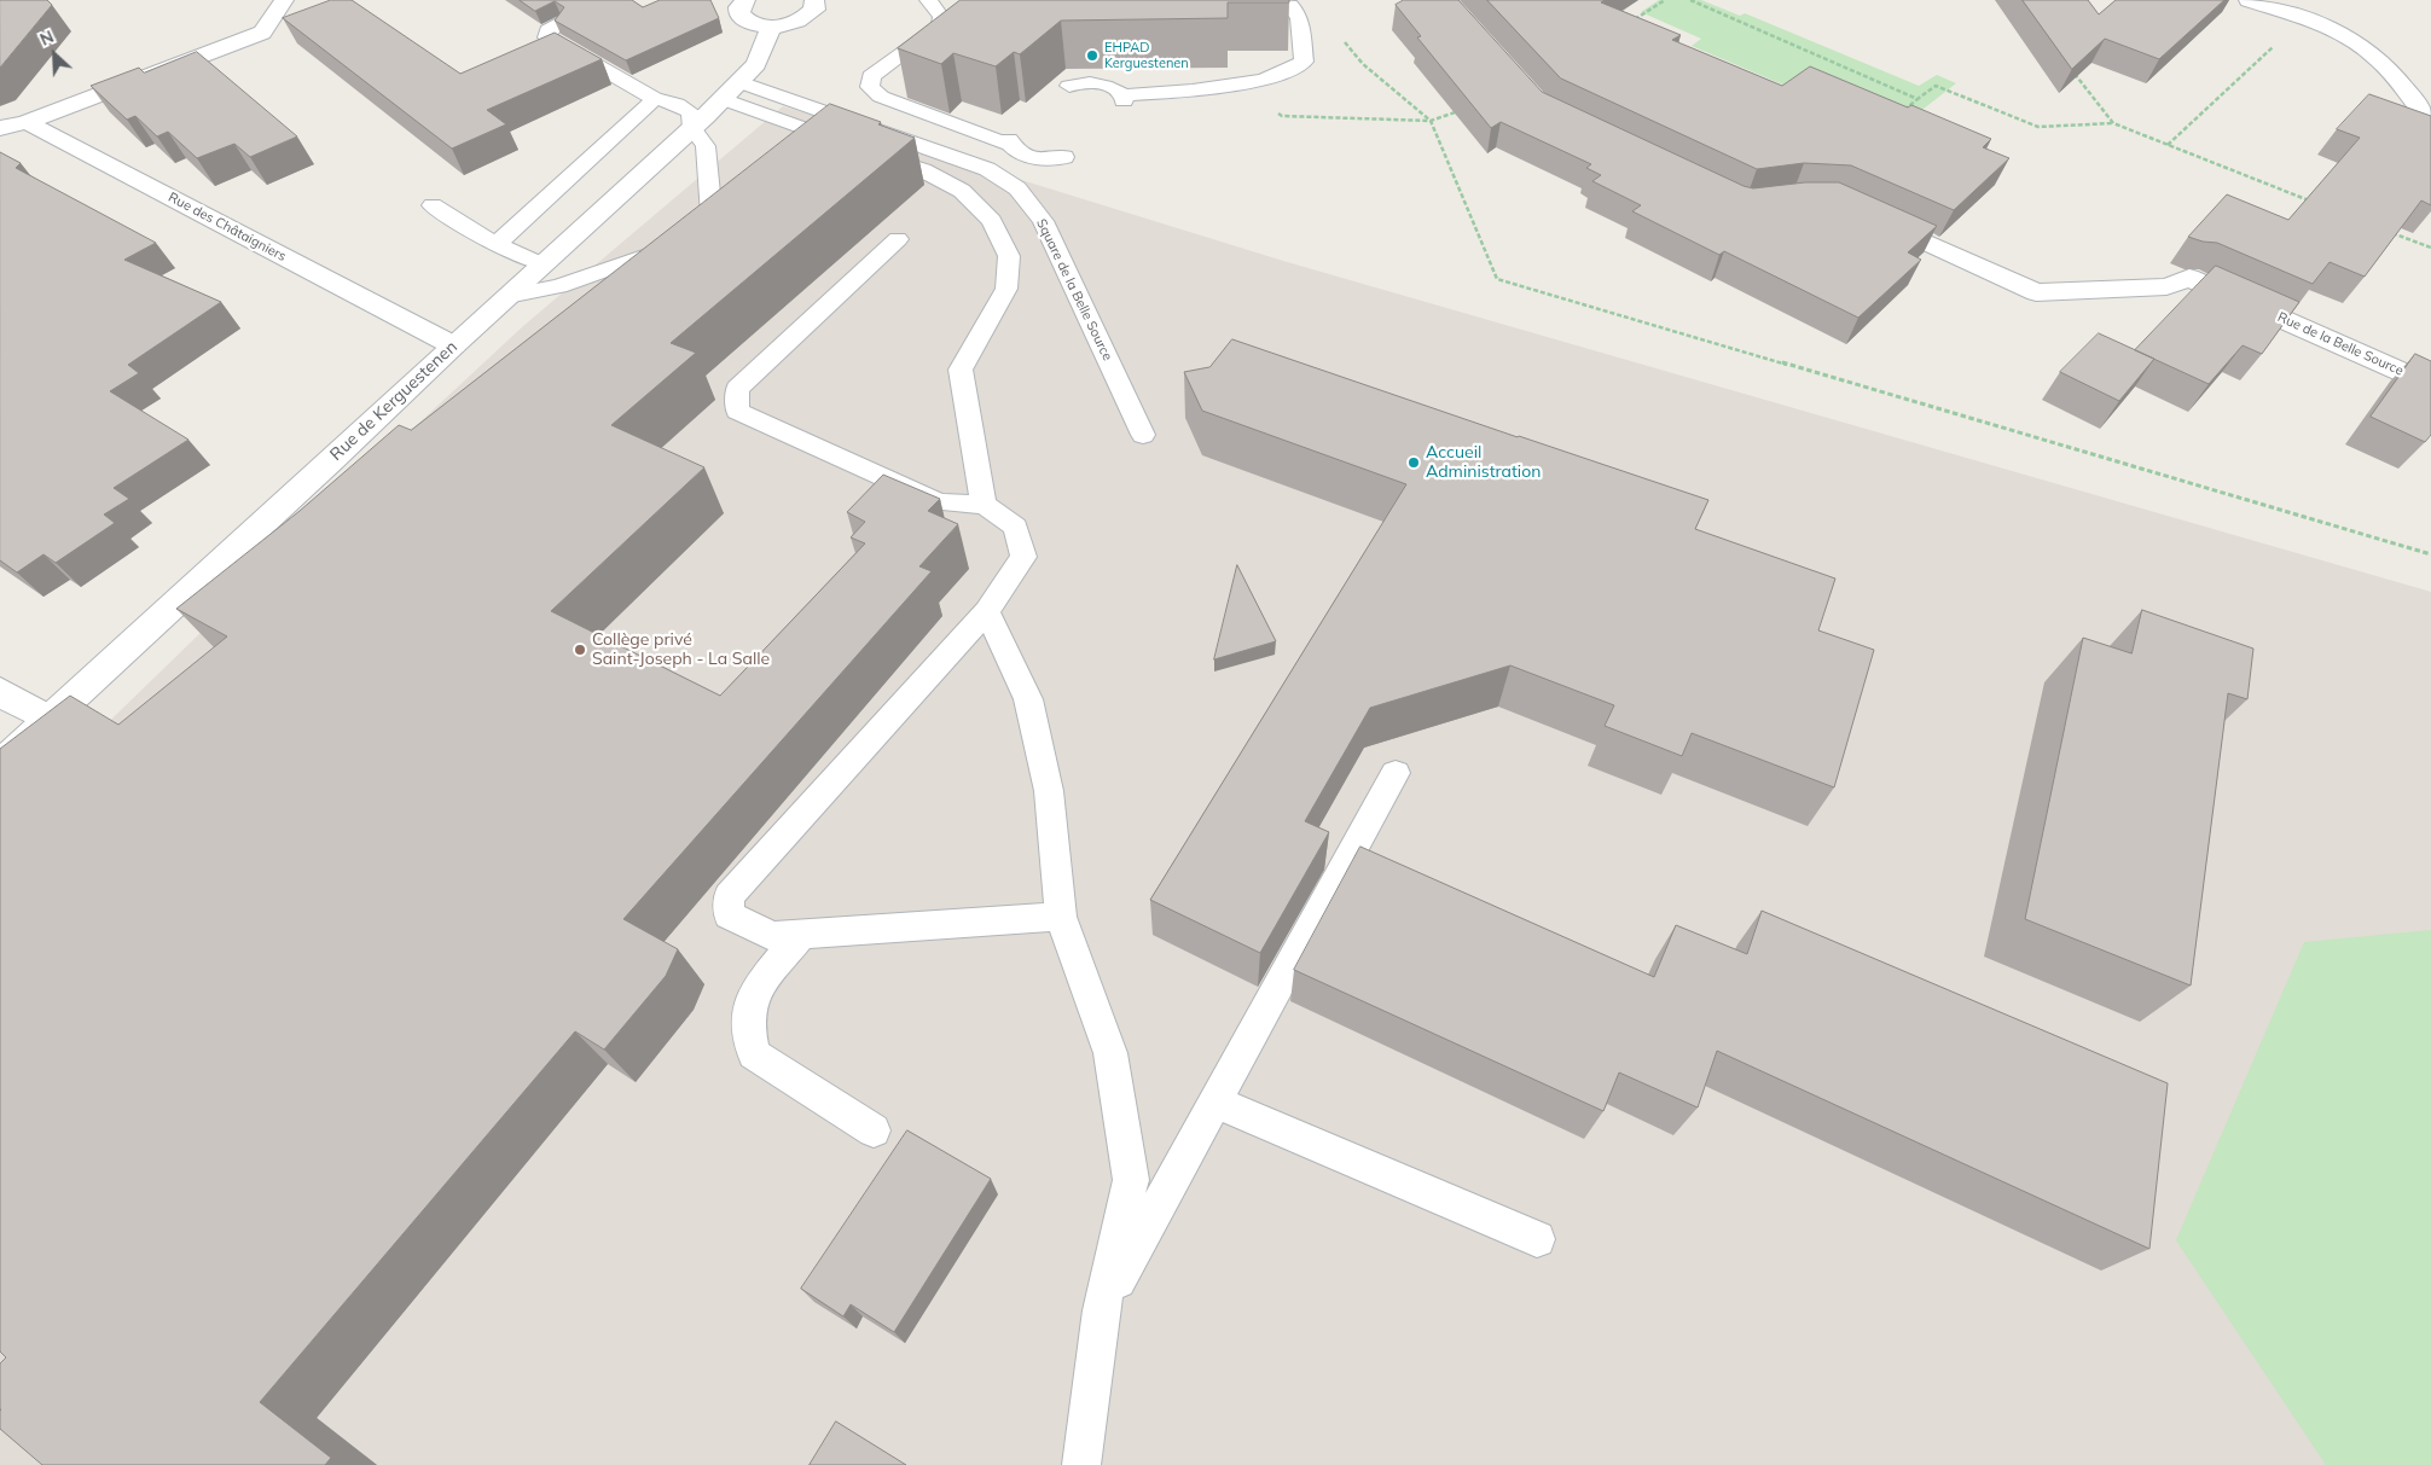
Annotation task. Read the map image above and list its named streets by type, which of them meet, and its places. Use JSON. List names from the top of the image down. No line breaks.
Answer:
{"streets":{"street":["Rue des Châtaigniers","Rue de la Belle Source","Rue de Kerguestenen"],"lane":["Square de la Belle Source"]},"crossings":[["Rue des Châtaigniers","Rue de Kerguestenen"],["Square de la Belle Source","Rue de Kerguestenen"]],"places":["EHPAD Kerguestenen","Accueil Administration","Collège privé Saint-Joseph - La Salle"],"north":"top left"}
